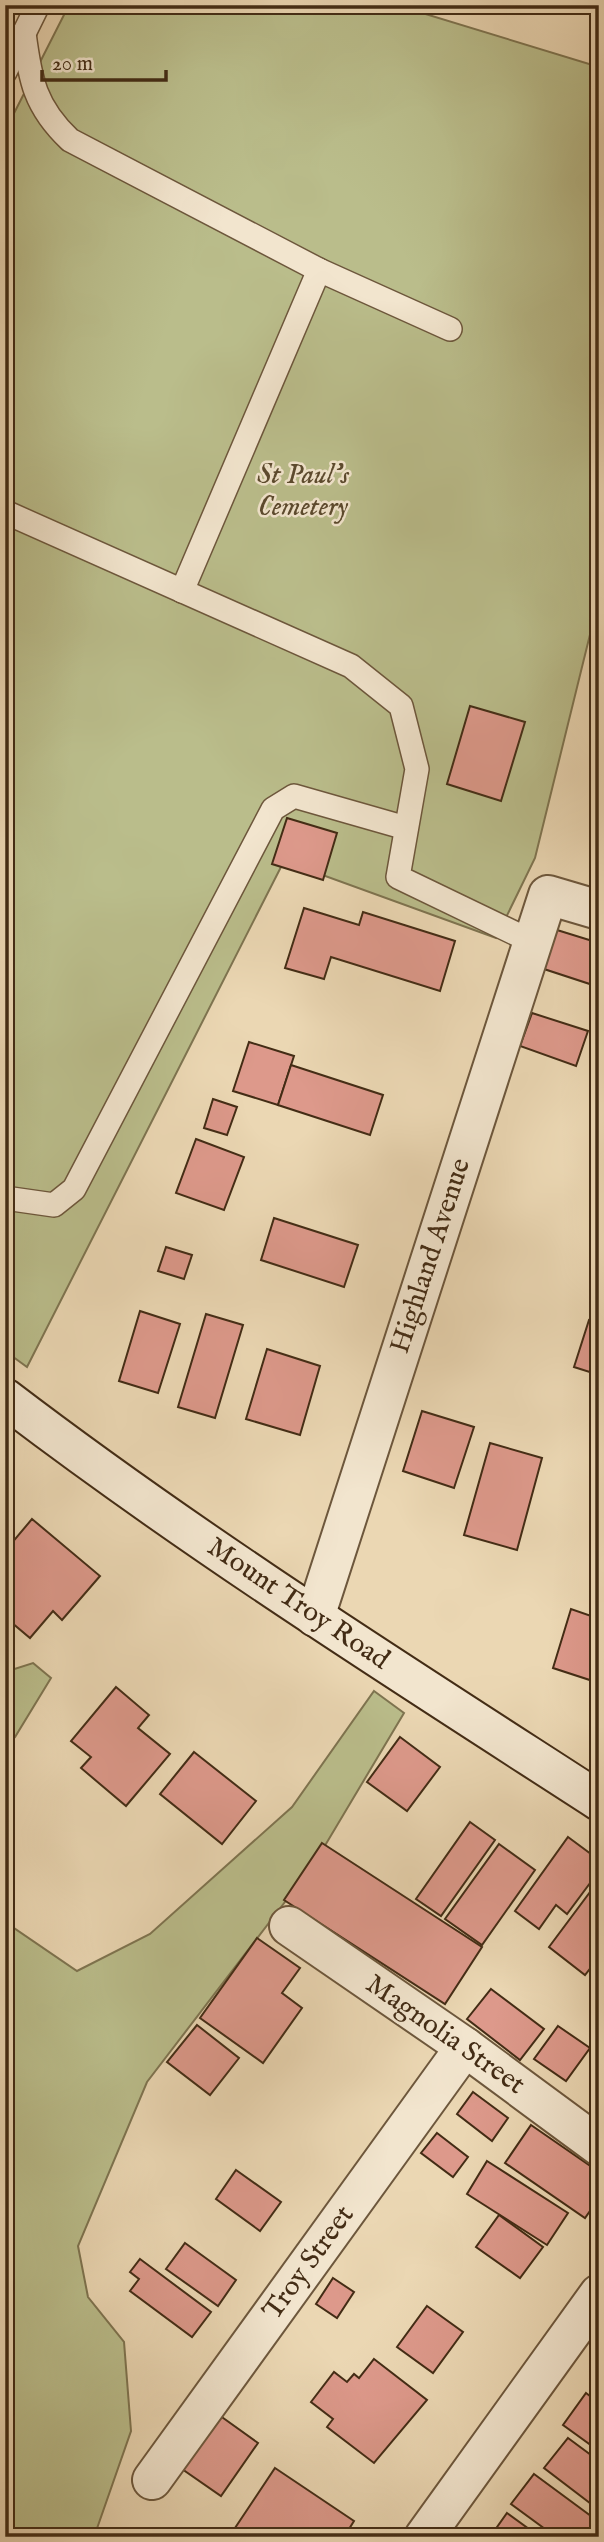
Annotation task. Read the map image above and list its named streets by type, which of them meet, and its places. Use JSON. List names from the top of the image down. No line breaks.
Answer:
{"streets":{"street":["Highland Avenue","Mount Troy Road","Magnolia Street","Troy Street"]},"crossings":[["Highland Avenue","Mount Troy Road"],["Magnolia Street","Troy Street"]],"parks":["St Paul's Cemetery"],"scale_bar":"20 m"}
